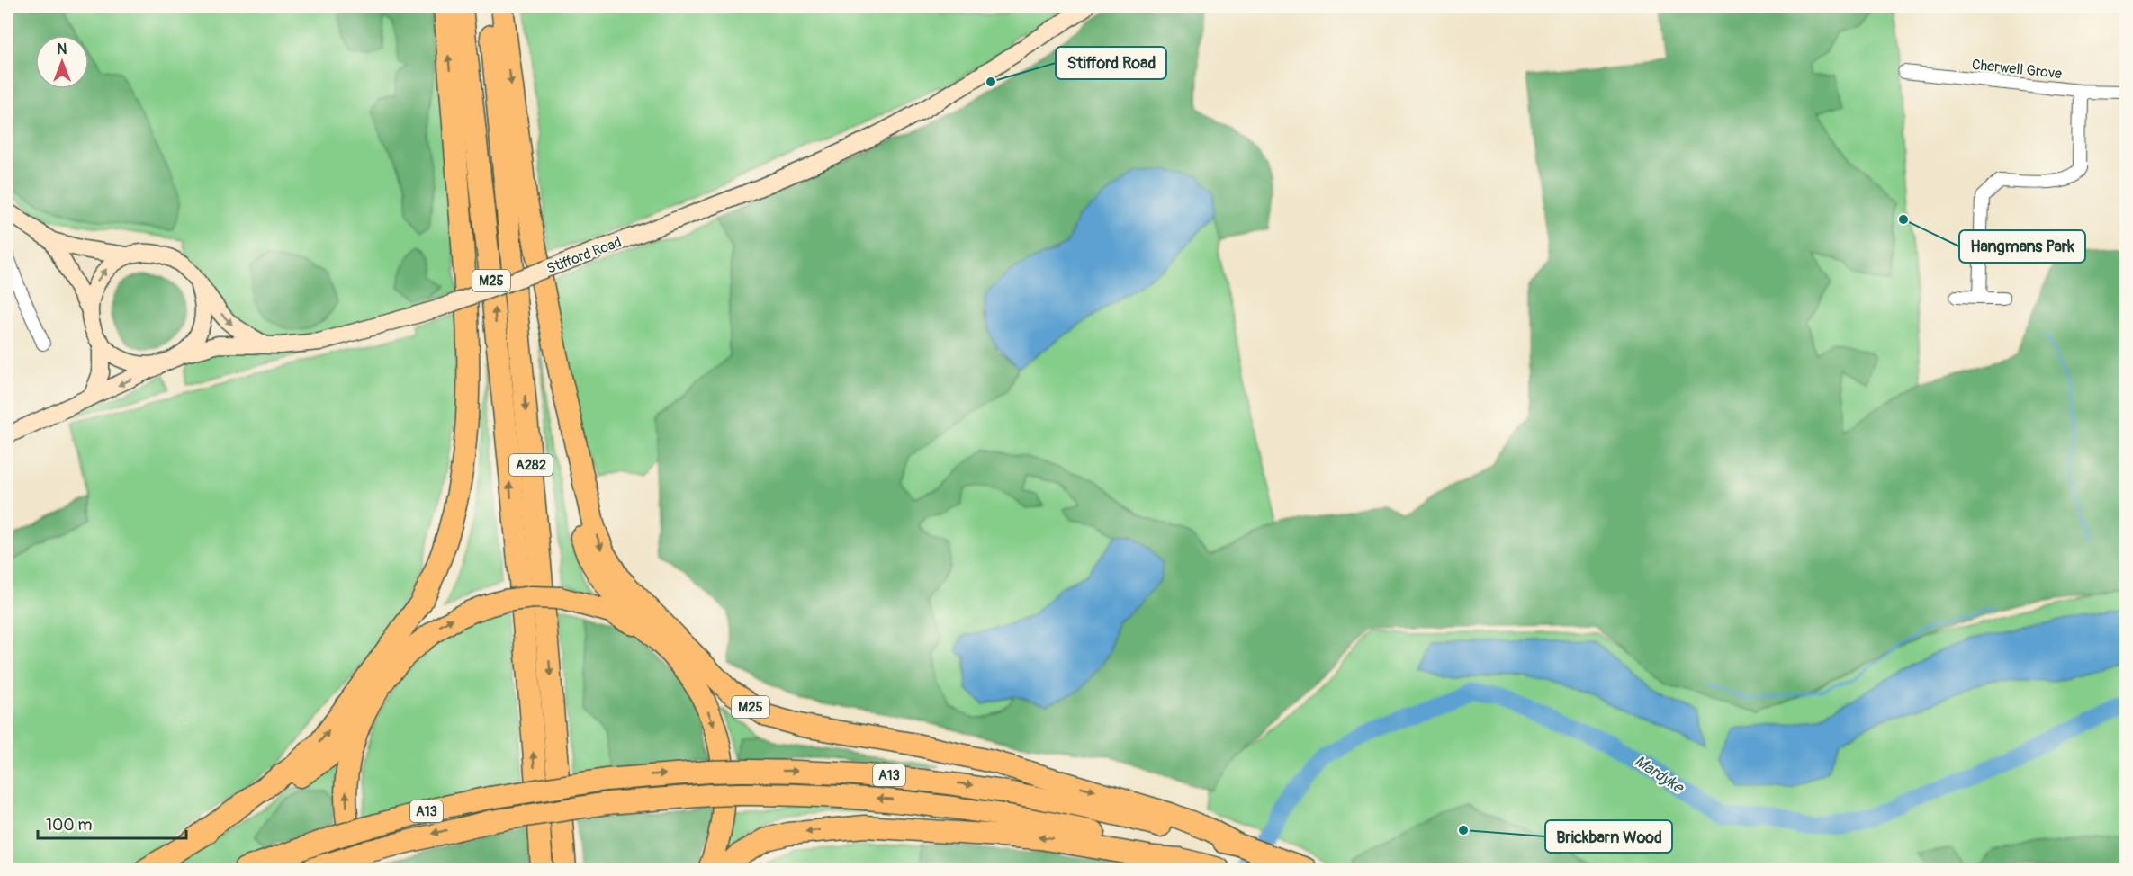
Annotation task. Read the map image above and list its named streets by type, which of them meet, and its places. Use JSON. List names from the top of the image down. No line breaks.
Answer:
{"streets":{"highway":["M25","A282","A13"],"main road":["Stifford Road"],"street":["Cherwell Grove"]},"crossings":[["M25","A282"]],"water":["Mardyke"],"places":["Stifford Road","Hangmans Park","Brickbarn Wood"],"scale_bar":"100 m","north":"top"}
